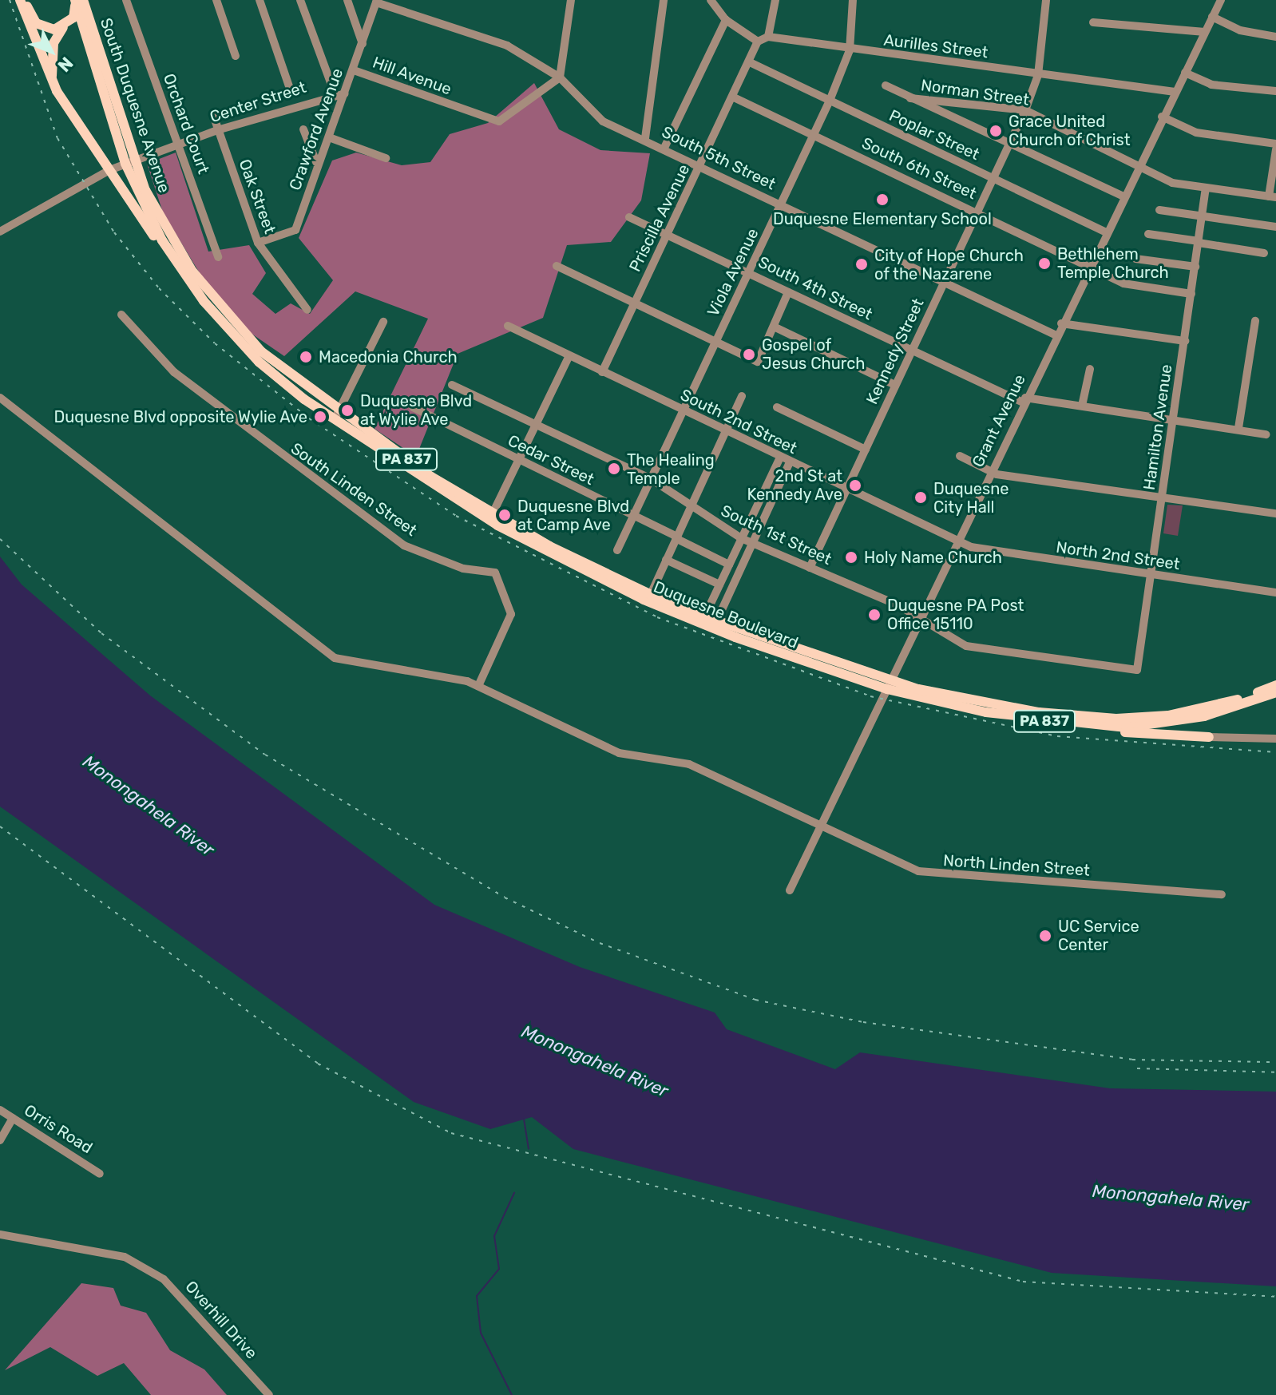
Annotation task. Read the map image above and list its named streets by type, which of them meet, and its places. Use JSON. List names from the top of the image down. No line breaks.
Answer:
{"streets":{"main road":["South Duquesne Avenue","PA 837","Duquesne Boulevard"],"street":["Aurilles Street","Hill Avenue","Norman Street","Center Street","Orchard Court","Crawford Avenue","Poplar Street","South 5th Street","South 6th Street","Oak Street","Priscilla Avenue","Viola Avenue","South 4th Street","Kennedy Street","Grant Avenue","South 2nd Street","Hamilton Avenue","Cedar Street","South Linden Street","South 1st Street","North 2nd Street","North Linden Street","Orris Road","Overhill Drive"]},"crossings":[["Aurilles Street","Viola Avenue"],["Aurilles Street","Kennedy Street"],["Aurilles Street","Grant Avenue"],["Hill Avenue","Crawford Avenue"],["Hill Avenue","South 5th Street"],["Norman Street","Kennedy Street"],["Norman Street","Grant Avenue"],["Norman Street","Hamilton Avenue"],["Center Street","South Duquesne Avenue"],["Center Street","Orchard Court"],["Center Street","Crawford Avenue"],["Center Street","Oak Street"],["Center Street","PA 837"],["South Duquesne Avenue","PA 837"],["South Duquesne Avenue","Duquesne Boulevard"],["Crawford Avenue","South 5th Street"],["Crawford Avenue","Oak Street"],["Poplar Street","Priscilla Avenue"],["Poplar Street","Viola Avenue"],["Poplar Street","Kennedy Street"],["Poplar Street","Grant Avenue"],["South 5th Street","Priscilla Avenue"],["South 5th Street","Viola Avenue"],["South 5th Street","Kennedy Street"],["South 5th Street","Grant Avenue"],["South 6th Street","Priscilla Avenue"],["South 6th Street","Viola Avenue"],["South 6th Street","Kennedy Street"],["South 6th Street","Grant Avenue"],["South 6th Street","Hamilton Avenue"],["Priscilla Avenue","South 4th Street"],["Priscilla Avenue","South 2nd Street"],["Viola Avenue","South 4th Street"],["Viola Avenue","South 2nd Street"],["Viola Avenue","Cedar Street"],["Viola Avenue","South 1st Street"],["South 4th Street","Kennedy Street"],["South 4th Street","Grant Avenue"],["South 4th Street","Hamilton Avenue"],["Kennedy Street","South 2nd Street"],["Kennedy Street","South 1st Street"],["Grant Avenue","South 2nd Street"],["Grant Avenue","South 1st Street"],["Grant Avenue","North 2nd Street"],["Grant Avenue","Duquesne Boulevard"],["Grant Avenue","North Linden Street"],["South 2nd Street","North 2nd Street"],["Hamilton Avenue","South 1st Street"],["Hamilton Avenue","North 2nd Street"]],"water":["Monongahela River"],"places":["Grace United Church of Christ","Duquesne Elementary School","Bethlehem Temple Church","City of Hope Church of the Nazarene","Gospel of Jesus Church","Macedonia Church","Duquesne Blvd at Wylie Ave","Duquesne Blvd opposite Wylie Ave","The Healing Temple","2nd St at Kennedy Ave","Duquesne City Hall","Duquesne Blvd at Camp Ave","Holy Name Church","Duquesne PA Post Office 15110","UC Service Center"],"north":"bottom right"}
